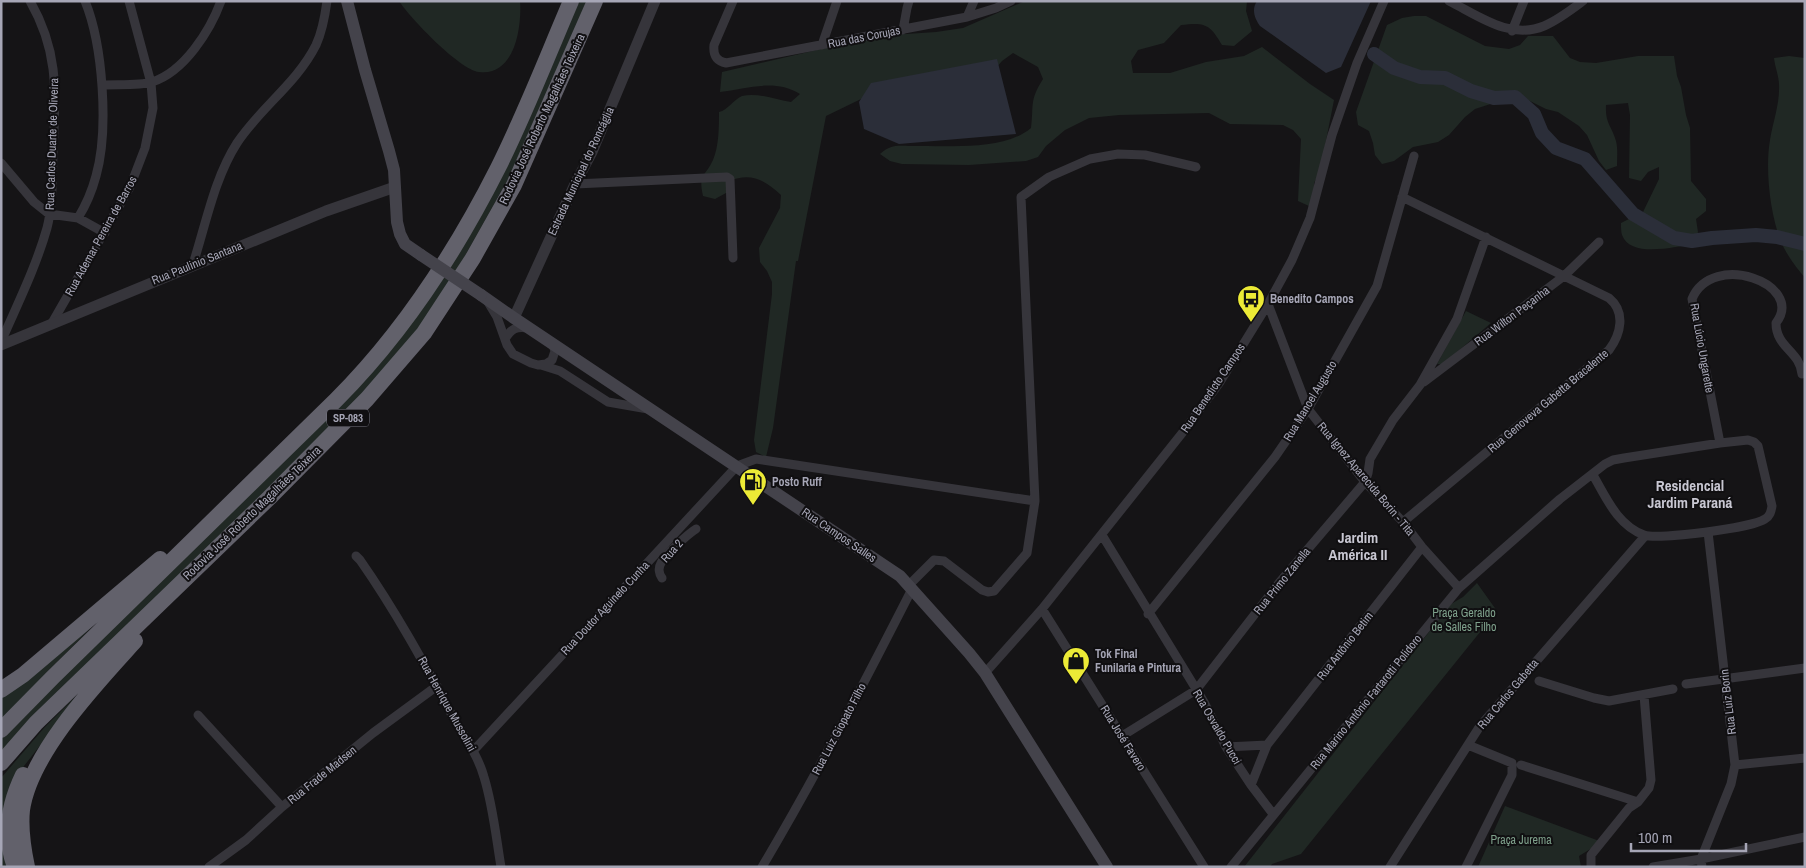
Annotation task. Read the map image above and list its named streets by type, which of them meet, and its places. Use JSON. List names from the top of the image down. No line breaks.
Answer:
{"streets":{"highway":["Rodovia José Roberto Magalhães Teixeira","SP-083"],"main road":["Rua Campos Salles"],"street":["Rua das Corujas","Rua Carlos Duarte de Oliveira","Estrada Municipal do Roncáglia","Rua Ademar Pereira de Barros","Rua Paulinio Santana","Rua Wilton Peçanha","Rua Lúcio Ungarette","Rua Benedicto Campos","Rua Manoel Augusto","Rua Genoveva Gabetta Bracalente","Rua Ignez Aparecida Borin - Tita","Rua 2","Rua Primo Zanella","Rua Doutor Aguinelo Cunha","Rua Antônio Betim","Rua Carlos Gabetta","Rua Marino Antônio Fartarotti Polidoro","Rua Luiz Borin","Rua Henrique Mussolini","Rua Osvaldo Pucci","Rua Luiz Giopato Filho","Rua José Favero","Rua Frade Madsen"]},"crossings":[["Rua Carlos Duarte de Oliveira","Rua Paulinio Santana"],["Estrada Municipal do Roncáglia","Rua Campos Salles"],["Rua Ademar Pereira de Barros","Rua Paulinio Santana"],["Rua Paulinio Santana","Rua Campos Salles"],["Rua Wilton Peçanha","Rua Genoveva Gabetta Bracalente"],["Rua Wilton Peçanha","Rua Primo Zanella"],["Rua Lúcio Ungarette","Rua Marino Antônio Fartarotti Polidoro"],["Rua Benedicto Campos","Rua Ignez Aparecida Borin - Tita"],["Rua Benedicto Campos","Rua Campos Salles"],["Rua Benedicto Campos","Rua Osvaldo Pucci"],["Rua Benedicto Campos","Rua José Favero"],["Rua Manoel Augusto","Rua Genoveva Gabetta Bracalente"],["Rua Manoel Augusto","Rua Ignez Aparecida Borin - Tita"],["Rua Manoel Augusto","Rua Osvaldo Pucci"],["Rua Genoveva Gabetta Bracalente","Rua Ignez Aparecida Borin - Tita"],["Rua Genoveva Gabetta Bracalente","Rua Primo Zanella"],["Rua Ignez Aparecida Borin - Tita","Rua Primo Zanella"],["Rua Ignez Aparecida Borin - Tita","Rua Antônio Betim"],["Rua Ignez Aparecida Borin - Tita","Rua Marino Antônio Fartarotti Polidoro"],["Rua Campos Salles","Rua Doutor Aguinelo Cunha"],["Rua Campos Salles","Rua Luiz Giopato Filho"],["Rua Primo Zanella","Rua Osvaldo Pucci"],["Rua Primo Zanella","Rua José Favero"],["Rua Doutor Aguinelo Cunha","Rua Henrique Mussolini"],["Rua Antônio Betim","Rua Osvaldo Pucci"],["Rua Marino Antônio Fartarotti Polidoro","Rua Luiz Borin"],["Rua Marino Antônio Fartarotti Polidoro","Rua Osvaldo Pucci"],["Rua Henrique Mussolini","Rua Frade Madsen"]],"districts":["Residencial Jardim Paraná","Jardim América II"],"parks":["Praça Geraldo de Salles Filho","Praça Jurema"],"places":{"bus stop":["Benedito Campos"],"fuel station":["Posto Ruff"],"shop":["Tok Final Funilaria e Pintura"]},"scale_bar":"100 m"}
